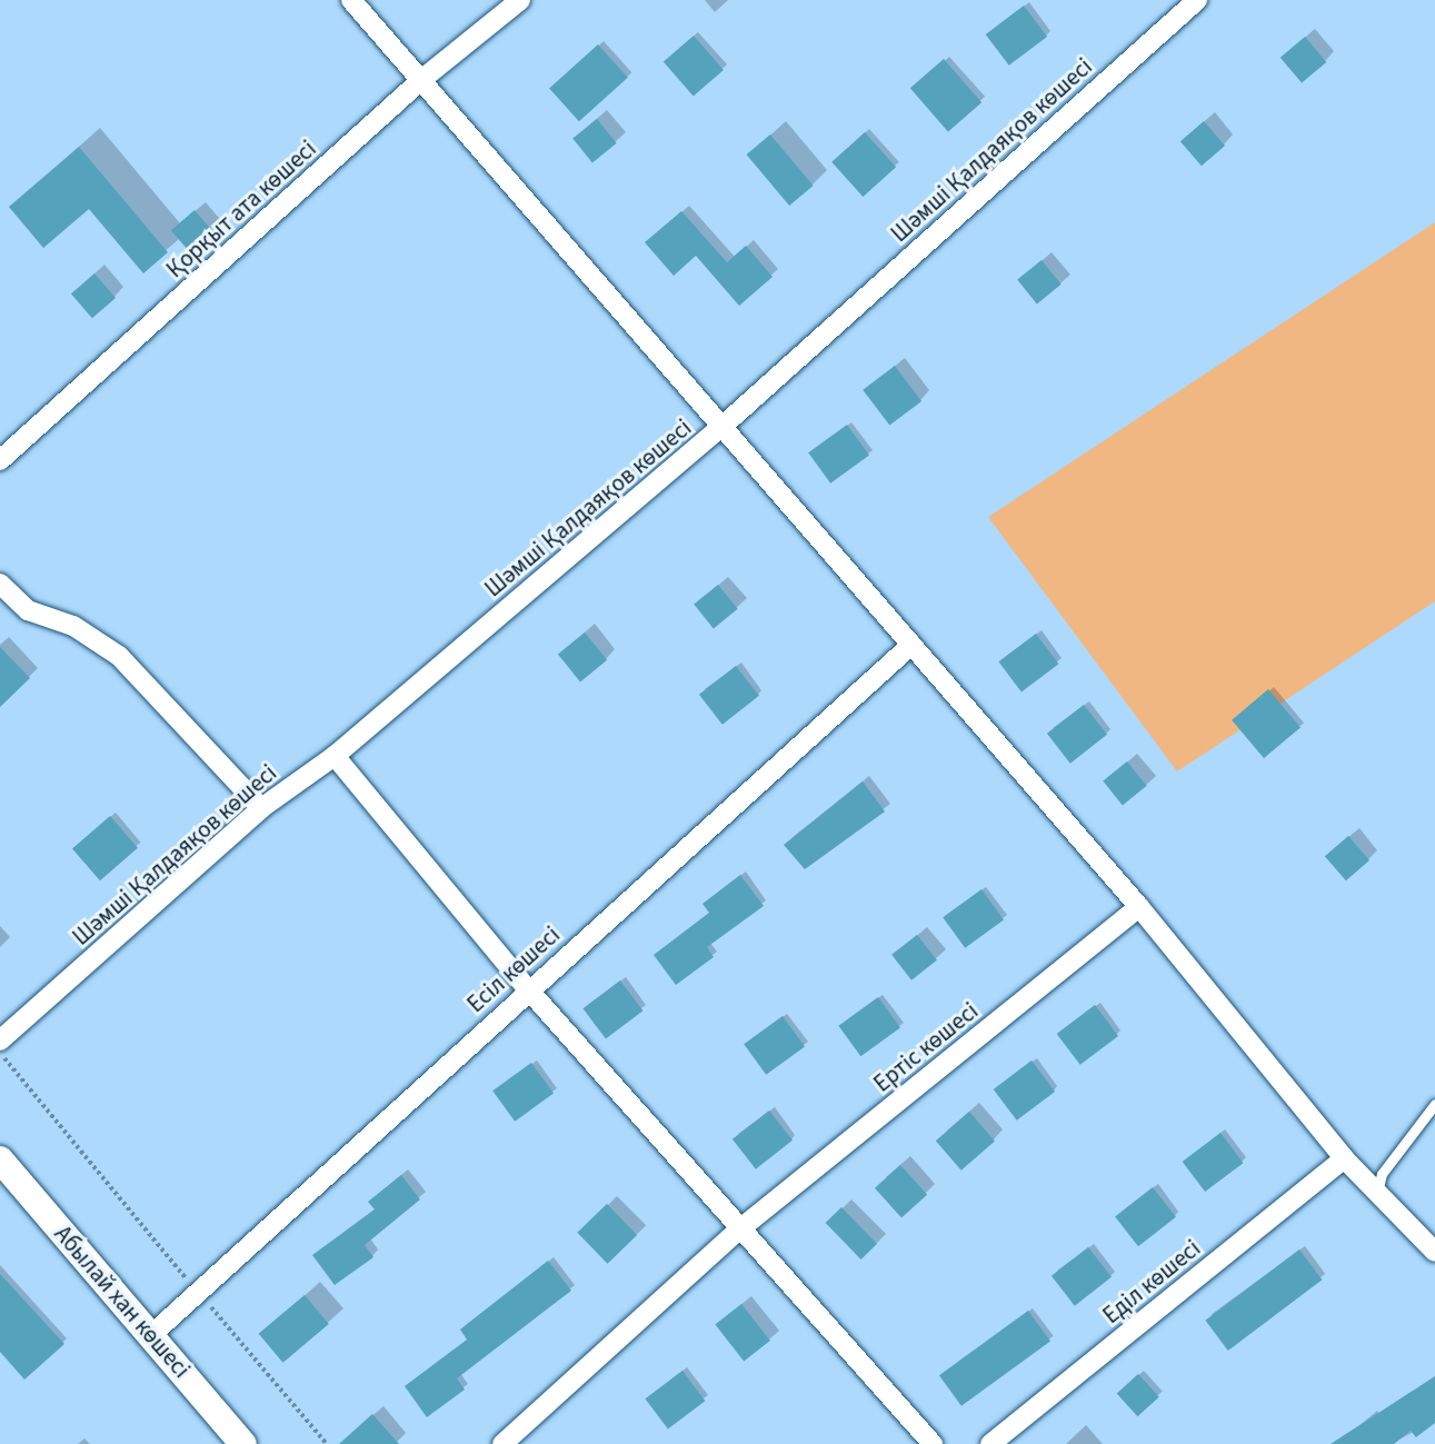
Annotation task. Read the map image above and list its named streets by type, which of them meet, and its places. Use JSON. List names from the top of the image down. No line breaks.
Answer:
{"streets":{"street":["Шәмші Қалдаяқов көшесі","Қорқыт ата көшесі","Есіл көшесі","Ертіс көшесі","Еділ көшесі","Абылай хан көшесі"]},"crossings":[["Есіл көшесі","Абылай хан көшесі"]]}
